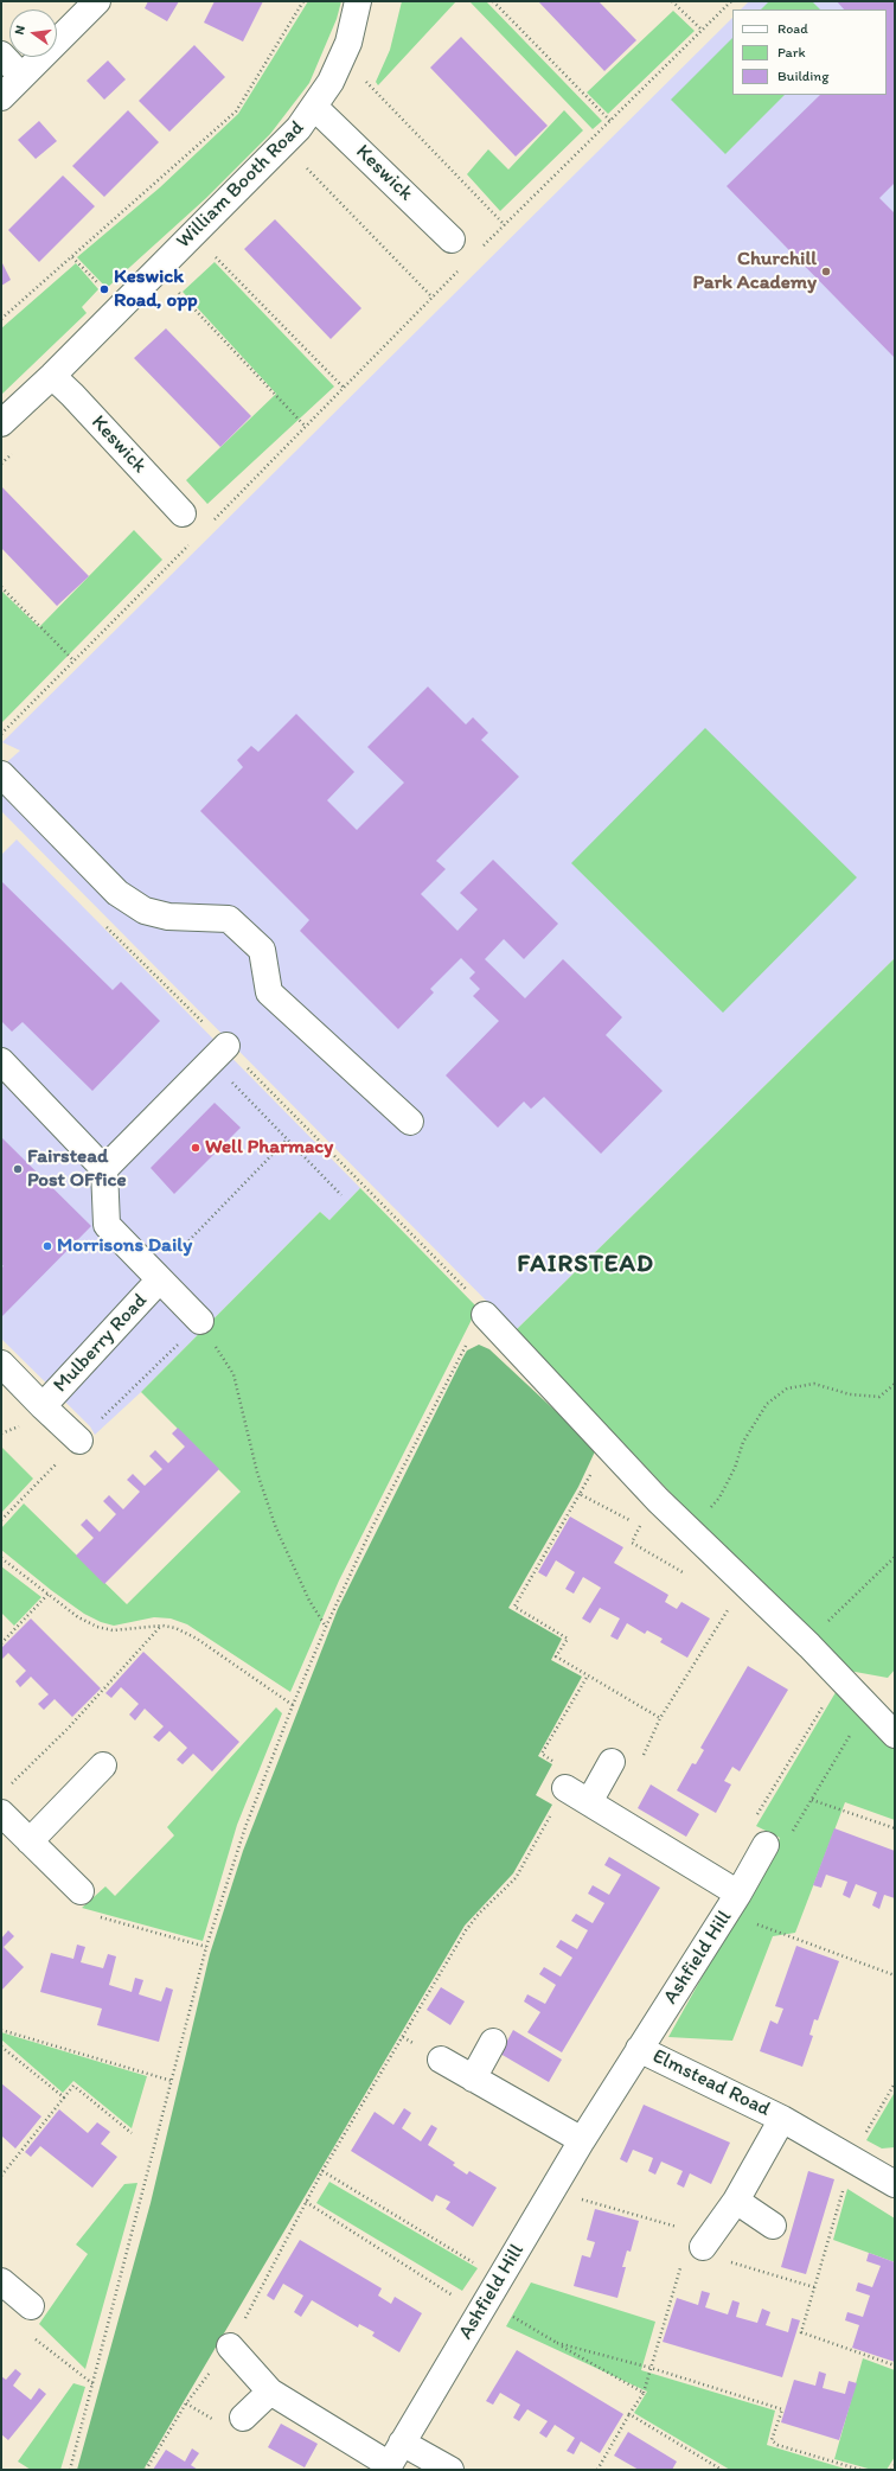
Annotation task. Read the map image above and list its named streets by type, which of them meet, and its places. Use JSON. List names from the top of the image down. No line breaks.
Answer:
{"streets":{"street":["Keswick","William Booth Road","Mulberry Road","Ashfield Hill","Elmstead Road"]},"crossings":[["Keswick","William Booth Road"],["Ashfield Hill","Elmstead Road"]],"districts":["FAIRSTEAD"],"places":["Churchill Park Academy","Keswick Road, opp","Well Pharmacy","Fairstead Post OFfice","Morrisons Daily"],"legend":["Road","Park","Building"],"north":"left"}
